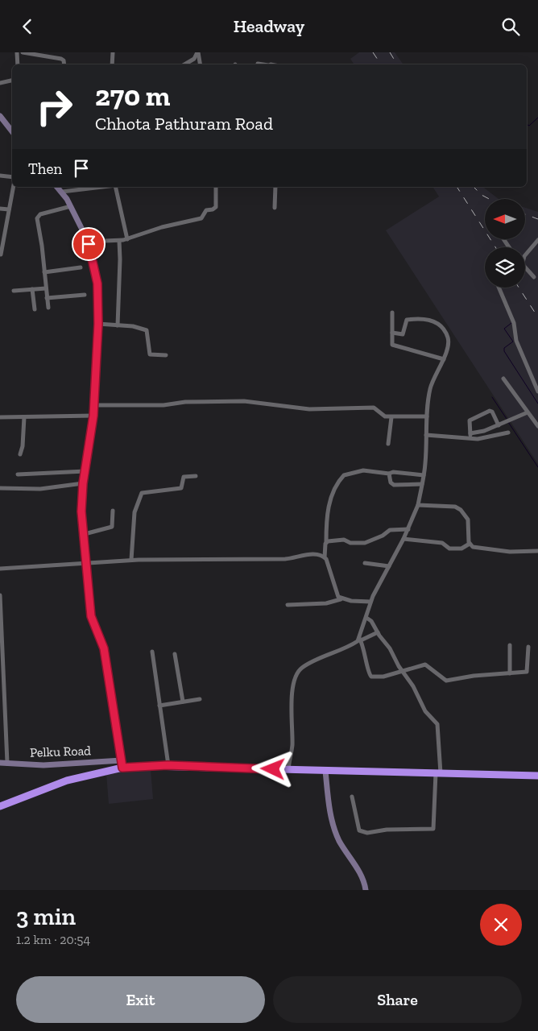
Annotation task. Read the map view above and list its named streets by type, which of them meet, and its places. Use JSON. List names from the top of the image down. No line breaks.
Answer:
{"streets":{"street":["Pelku Road"]},"north":"left","page":{"header":"Headway","turn":["270 m","Chhota Pathuram Road"],"then":"Then","heading":["3 min","1.2 km · 20:54"],"buttons":["Exit","Share"]}}
